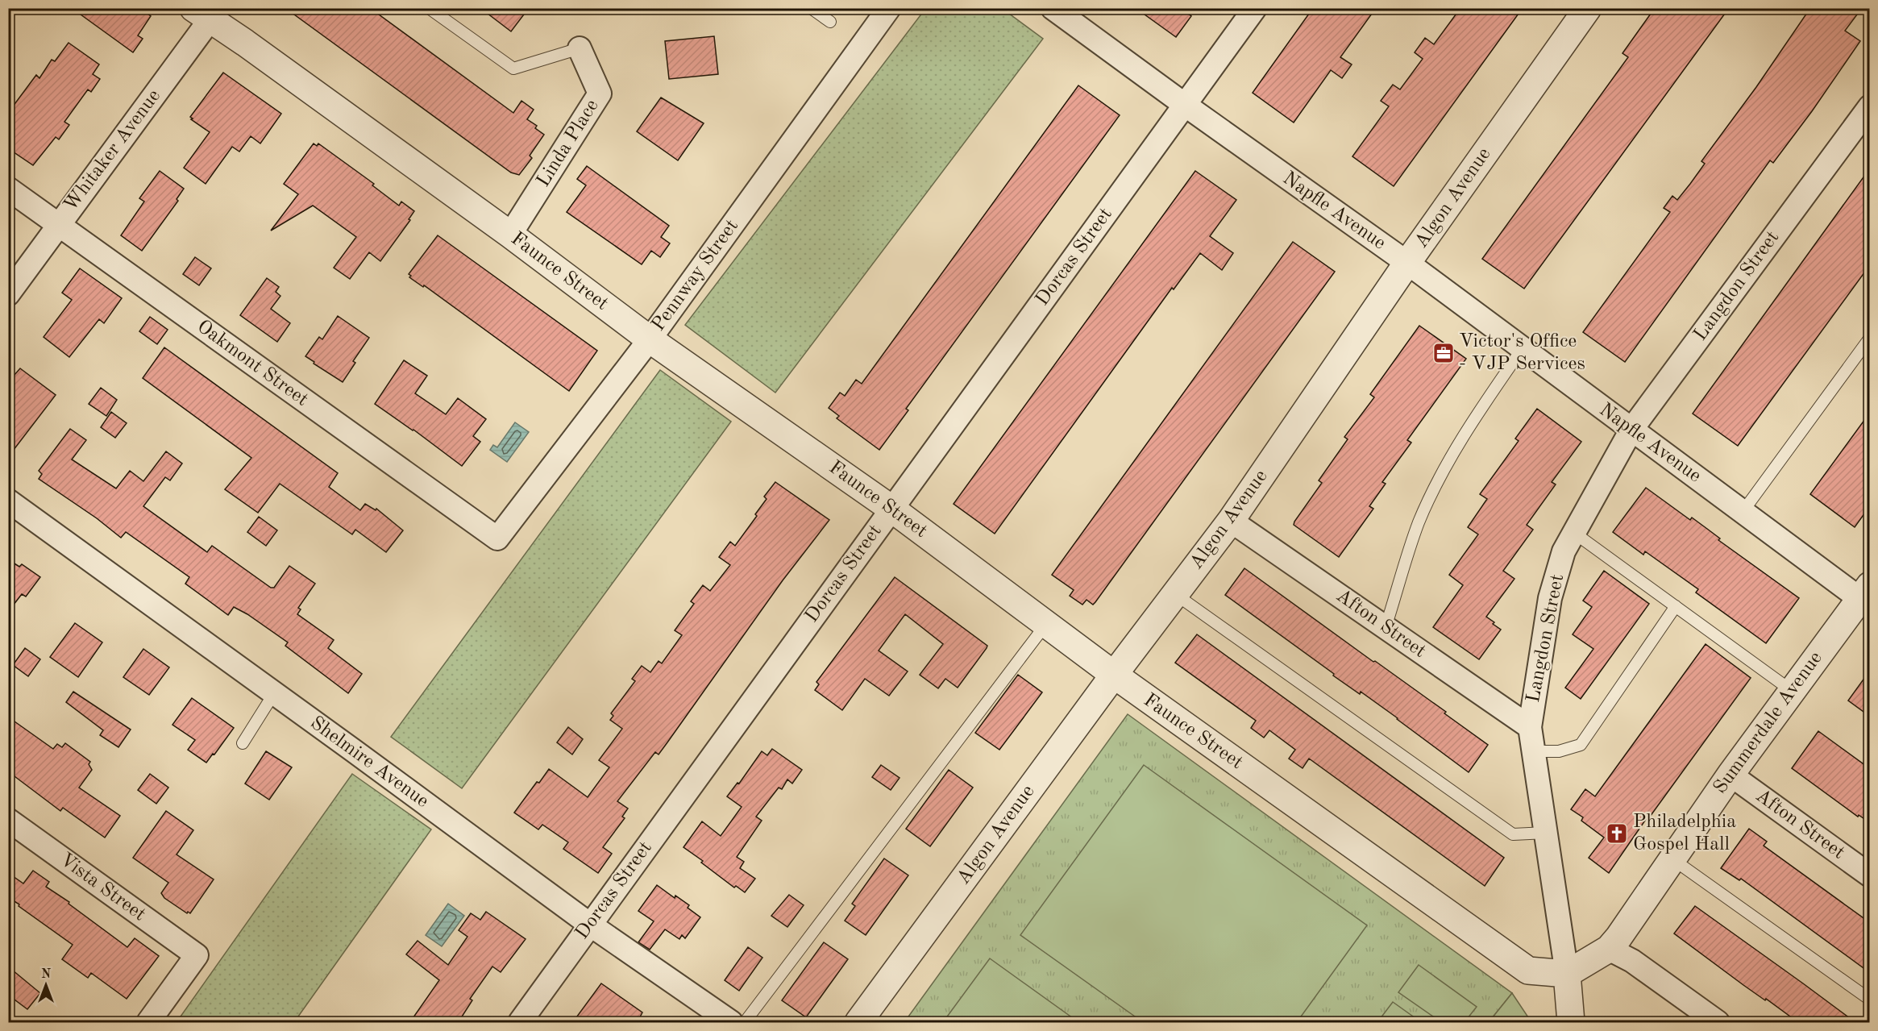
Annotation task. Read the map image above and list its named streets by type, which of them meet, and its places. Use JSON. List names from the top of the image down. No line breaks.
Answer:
{"streets":{"street":["Linda Place","Whitaker Avenue","Algon Avenue","Napfle Avenue","Dorcas Street","Faunce Street","Pennway Street","Langdon Street","Oakmont Street","Afton Street","Summerdale Avenue","Shelmire Avenue","Vista Street"]},"crossings":[["Linda Place","Faunce Street"],["Whitaker Avenue","Faunce Street"],["Whitaker Avenue","Oakmont Street"],["Algon Avenue","Napfle Avenue"],["Algon Avenue","Faunce Street"],["Algon Avenue","Afton Street"],["Napfle Avenue","Dorcas Street"],["Napfle Avenue","Langdon Street"],["Napfle Avenue","Summerdale Avenue"],["Dorcas Street","Faunce Street"],["Dorcas Street","Shelmire Avenue"],["Faunce Street","Pennway Street"],["Faunce Street","Langdon Street"],["Faunce Street","Summerdale Avenue"],["Pennway Street","Oakmont Street"],["Langdon Street","Afton Street"],["Langdon Street","Summerdale Avenue"],["Afton Street","Summerdale Avenue"]],"places":{"office":["Victor's Office - VJP Services"],"church":["Philadelphia Gospel Hall"]},"north":"top"}
